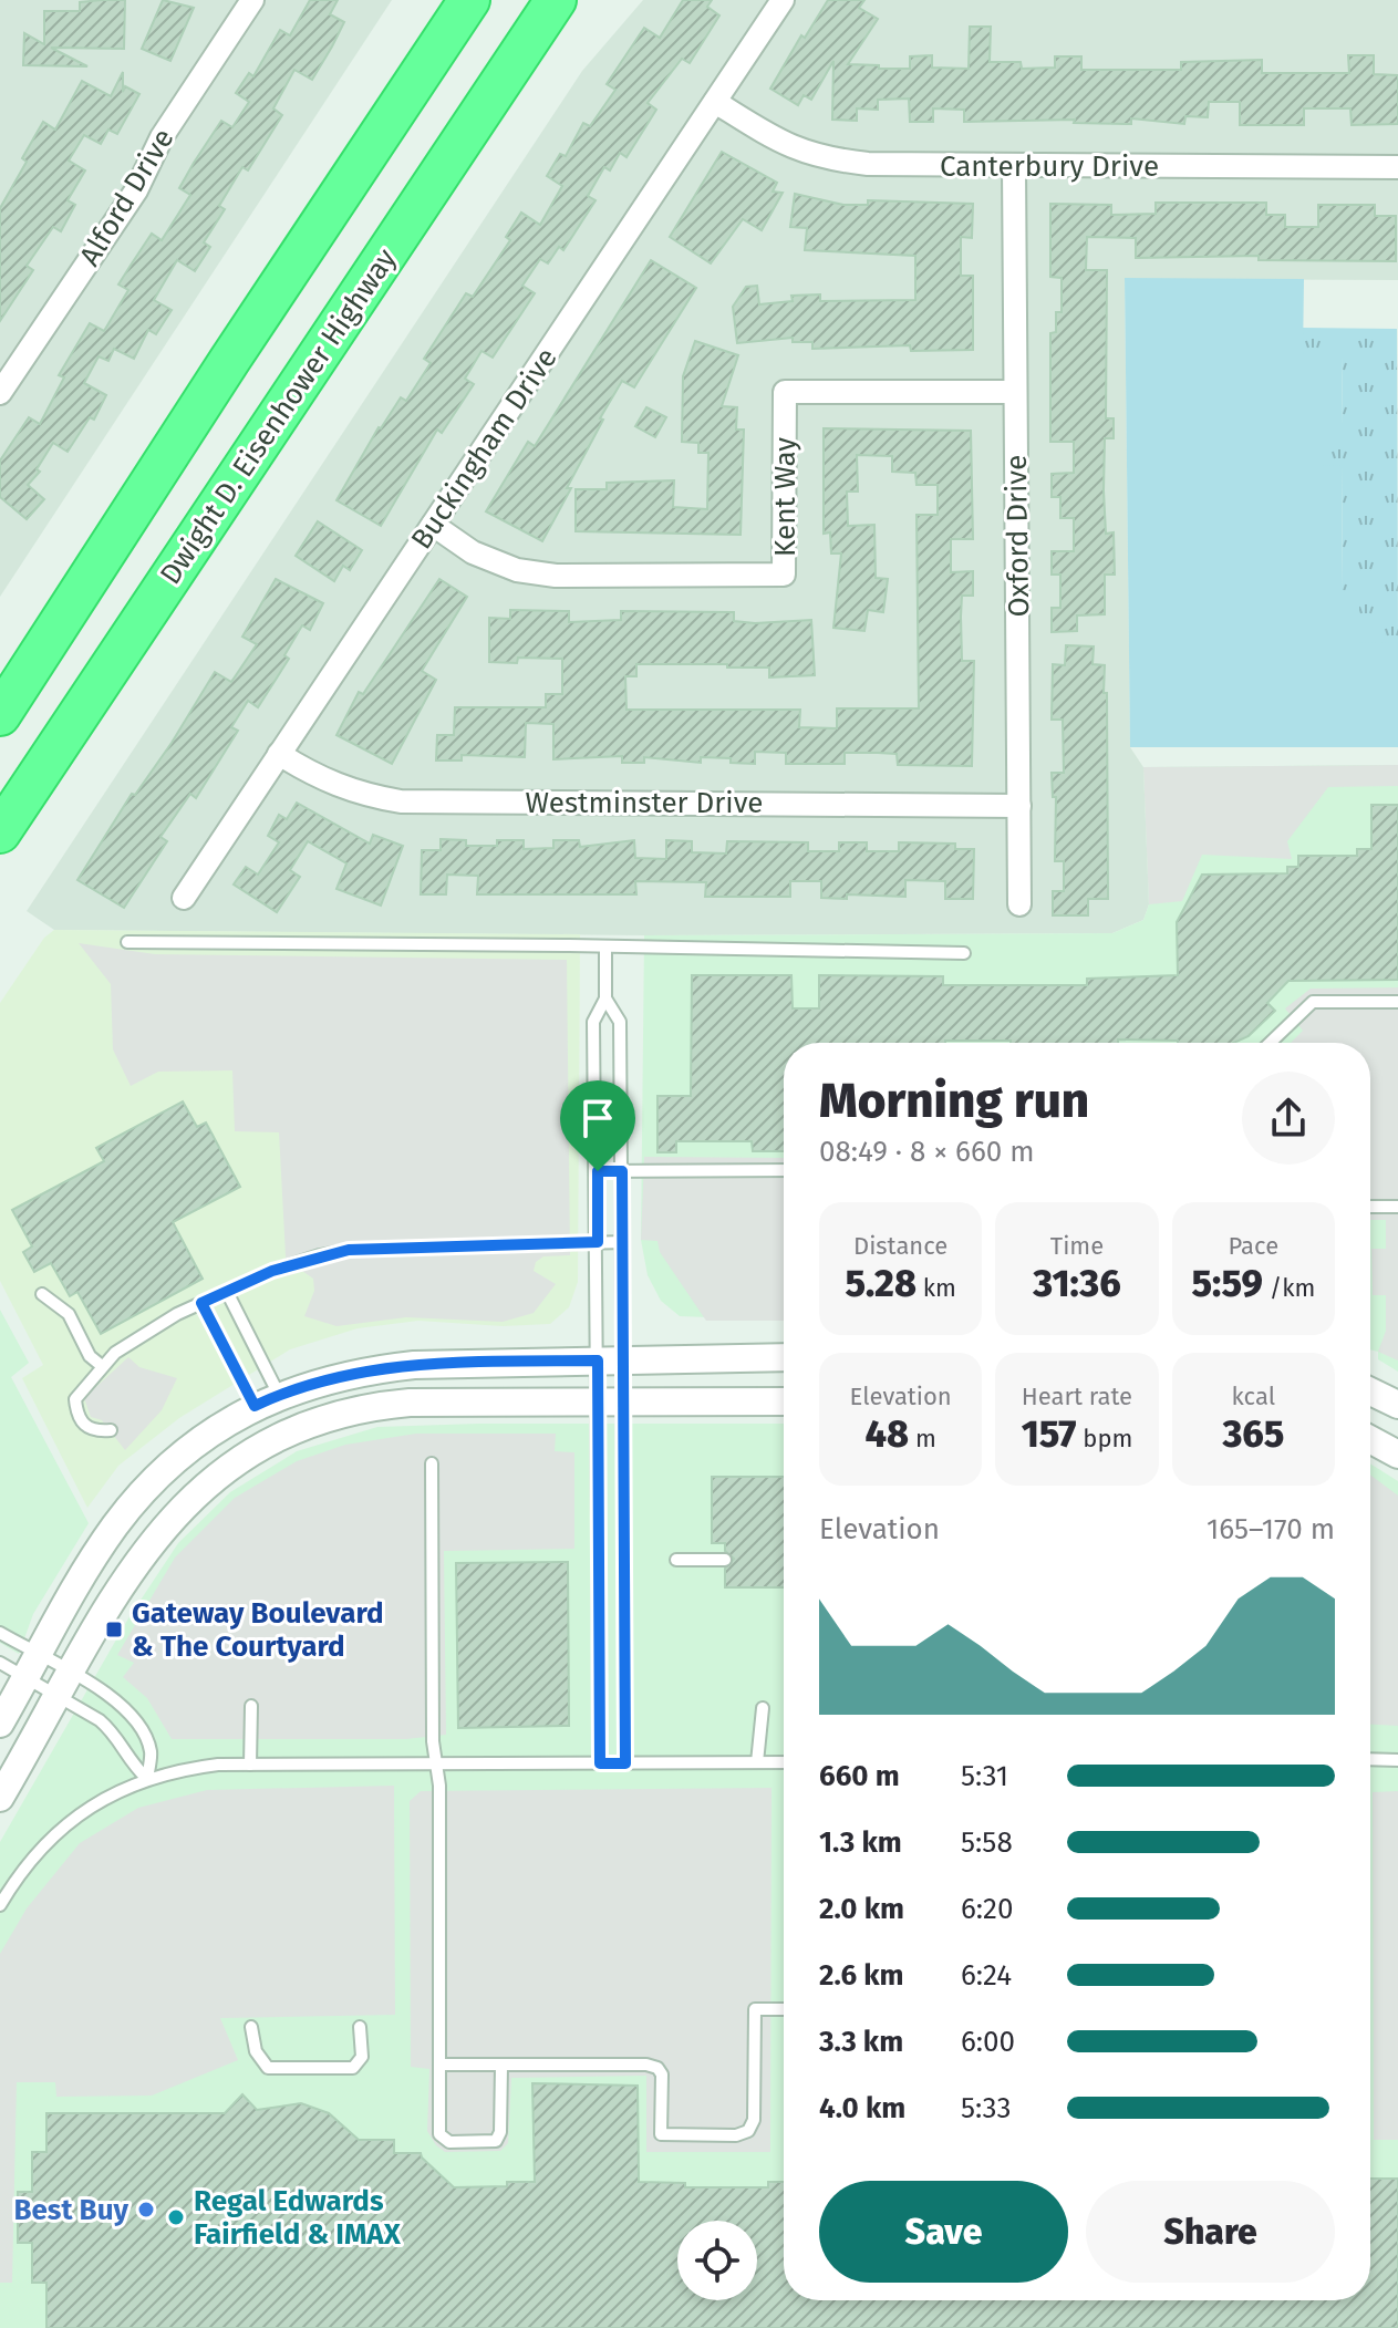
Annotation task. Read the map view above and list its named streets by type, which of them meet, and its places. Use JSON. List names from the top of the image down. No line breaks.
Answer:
{"streets":{"highway":["Dwight D. Eisenhower Highway"],"street":["Canterbury Drive","Alford Drive","Buckingham Drive","Kent Way","Oxford Drive","Westminster Drive"]},"crossings":[["Canterbury Drive","Buckingham Drive"],["Canterbury Drive","Oxford Drive"],["Buckingham Drive","Kent Way"],["Buckingham Drive","Westminster Drive"],["Kent Way","Oxford Drive"],["Oxford Drive","Westminster Drive"]],"places":{"transit":["Gateway Boulevard & The Courtyard"],"other":["Best Buy","Regal Edwards Fairfield & IMAX"]},"page":{"heading":["Morning run","08:49 · 8 × 660 m"],"stats":[["Distance","5.28 km"],["Time","31:36"],["Pace","5:59 /km"],["Elevation","48 m"],["Heart rate","157 bpm"],["kcal","365"]],"chart":["Elevation","165–170 m"],"list":[{"name":"660 m","note":"5:31"},{"name":"1.3 km","note":"5:58"},{"name":"2.0 km","note":"6:20"},{"name":"2.6 km","note":"6:24"},{"name":"3.3 km","note":"6:00"},{"name":"4.0 km","note":"5:33"}],"buttons":["Save","Share"]}}
